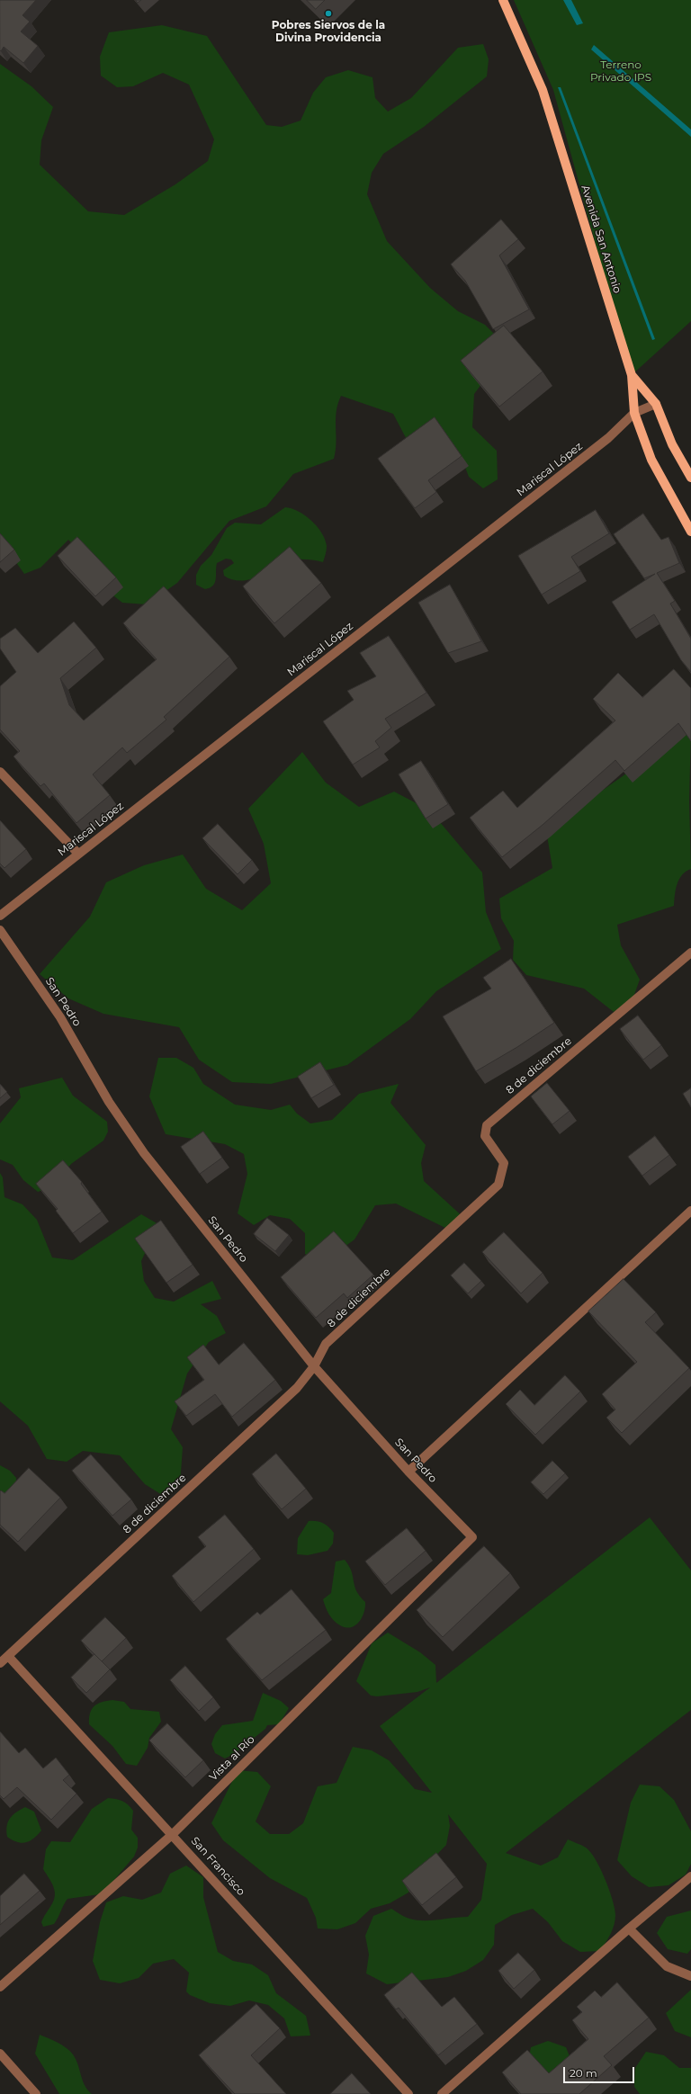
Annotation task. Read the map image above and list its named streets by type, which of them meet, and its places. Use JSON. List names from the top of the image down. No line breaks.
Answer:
{"streets":{"main road":["Avenida San Antonio"],"street":["Mariscal López","San Pedro","8 de diciembre","Vista al Río","San Francisco"]},"crossings":[["Avenida San Antonio","Mariscal López"],["San Pedro","8 de diciembre"],["San Pedro","Vista al Río"],["8 de diciembre","San Francisco"],["Vista al Río","San Francisco"]],"parks":["Terreno Privado IPS"],"places":["Pobres Siervos de la Divina Providencia"],"scale_bar":"20 m"}
